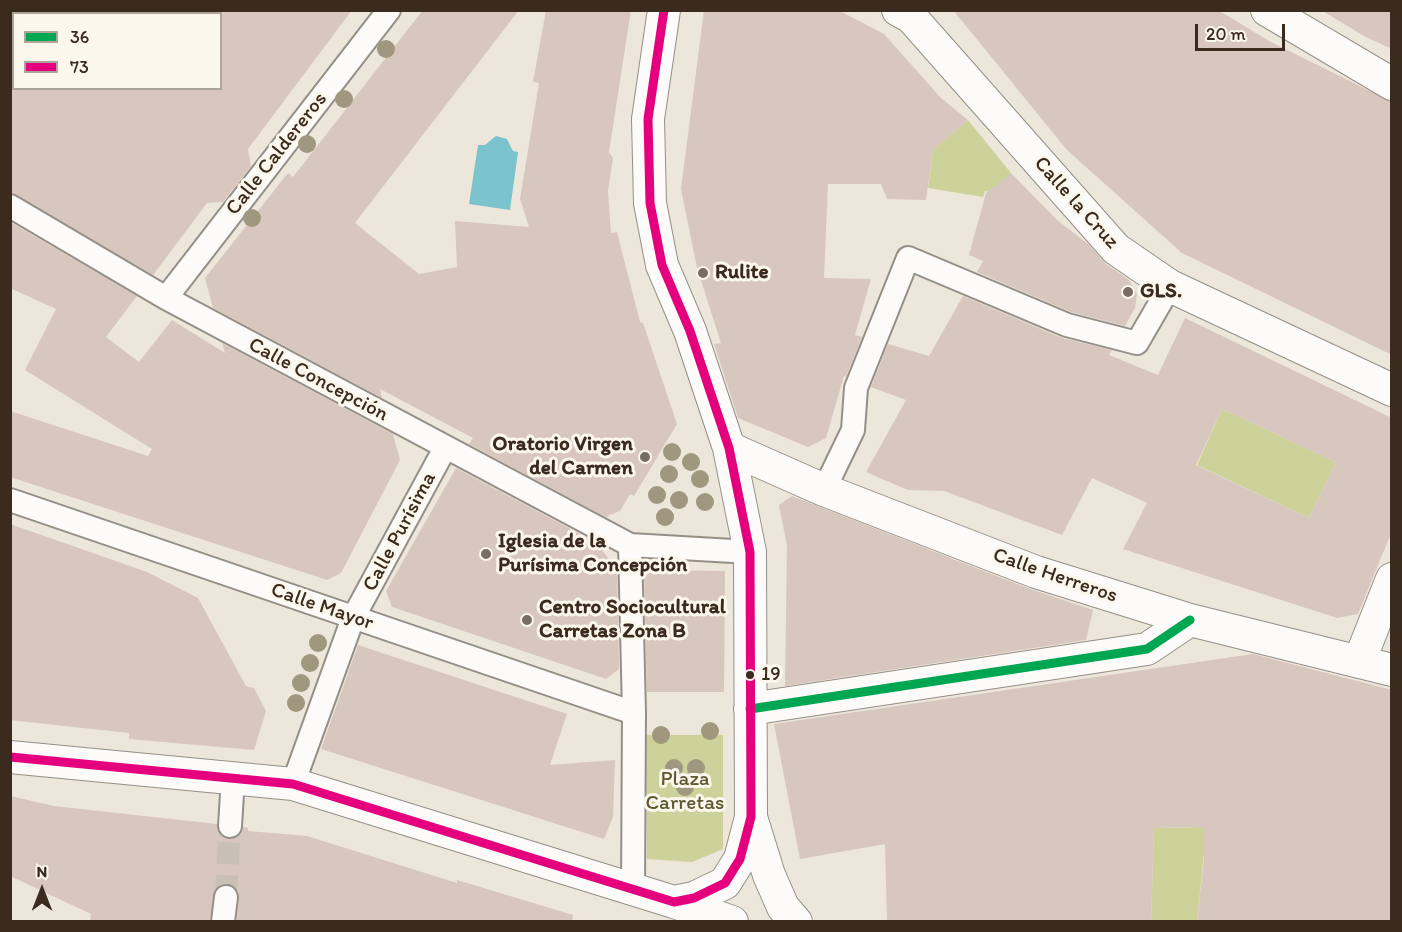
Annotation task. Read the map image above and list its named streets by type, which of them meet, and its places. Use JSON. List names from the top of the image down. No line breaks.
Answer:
{"streets":{"street":["Calle Caldereros","Calle la Cruz","Calle Concepción","Calle Purísima","Calle Herreros","Calle Mayor"]},"crossings":[["Calle Caldereros","Calle Concepción"],["Calle Concepción","Calle Purísima"],["Calle Purísima","Calle Mayor"]],"parks":["Plaza Carretas"],"places":["Rulite","GLS.","Oratorio Virgen del Carmen","Iglesia de la Purísima Concepción","Centro Sociocultural Carretas Zona B","19"],"lines":["transit line 73","transit line 36"],"legend":["36","73"],"scale_bar":"20 m","north":"top"}
